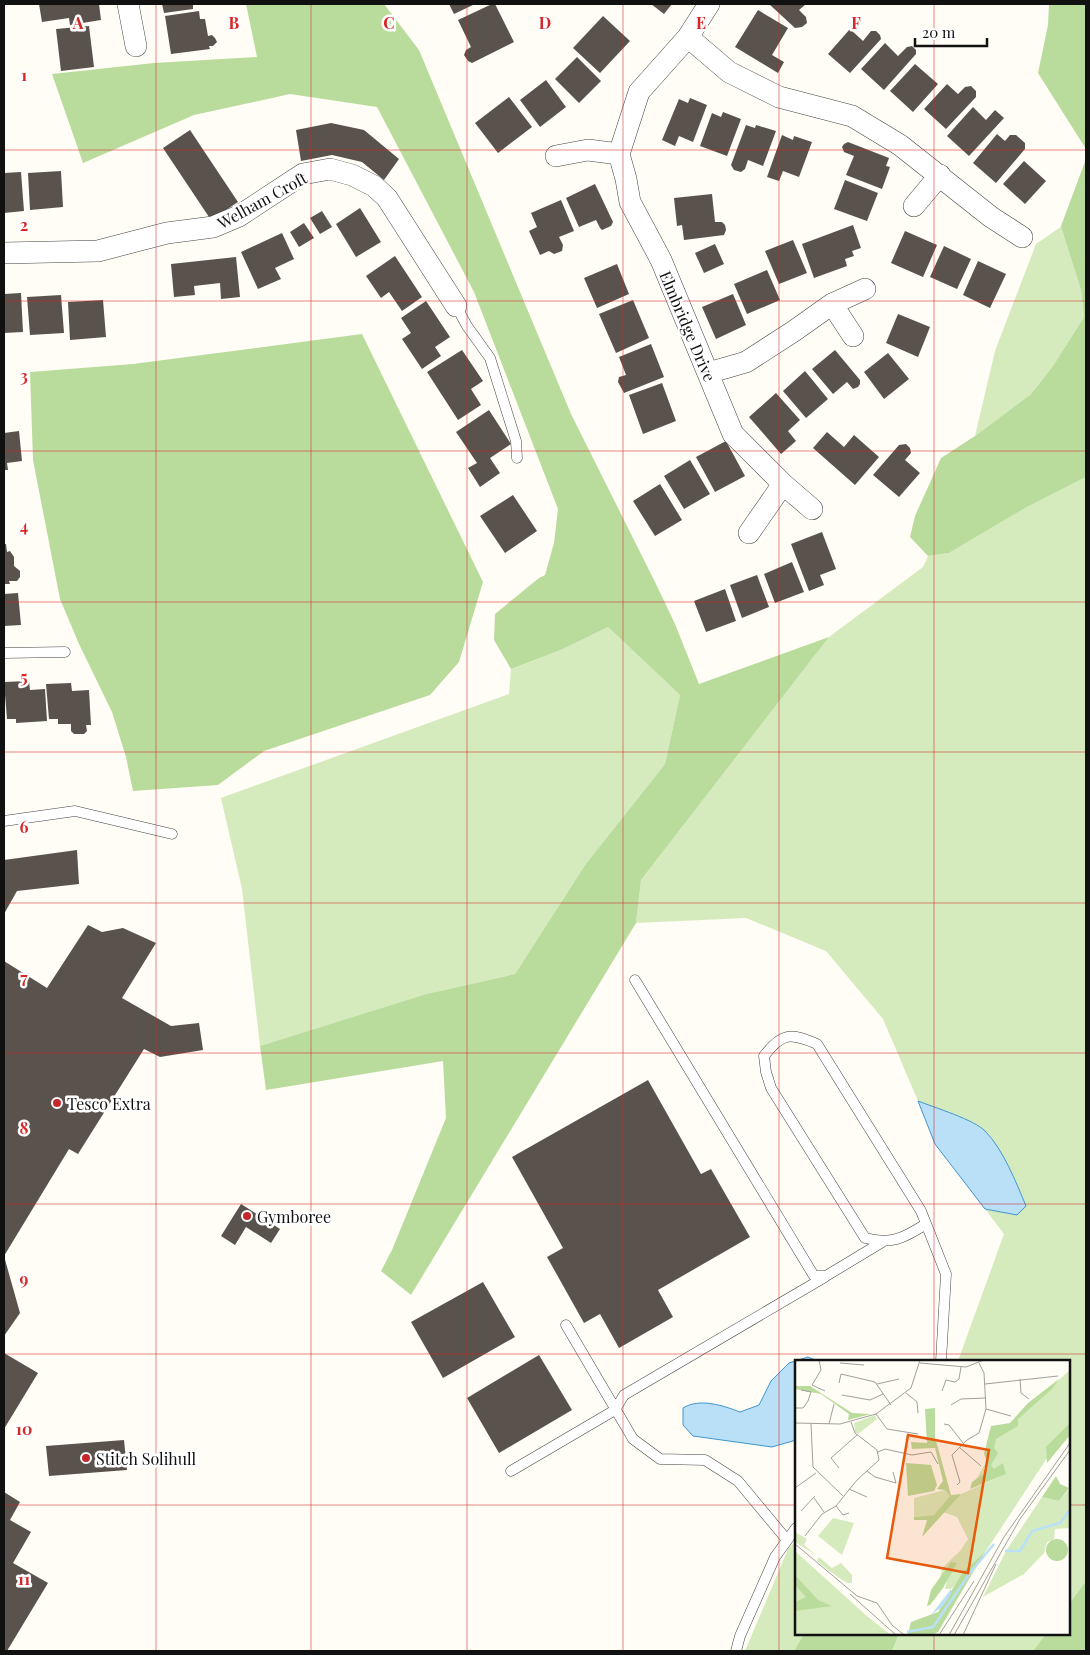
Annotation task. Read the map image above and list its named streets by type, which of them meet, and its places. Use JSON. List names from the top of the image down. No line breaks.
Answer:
{"streets":{"street":["Welham Croft","Elmbridge Drive"]},"places":["Tesco Extra","Gymboree","Stitch Solihull"],"scale_bar":"20 m","grid":{"columns":["A","B","C","D","E","F"],"rows":["1","2","3","4","5","6","7","8","9","10","11"]}}
